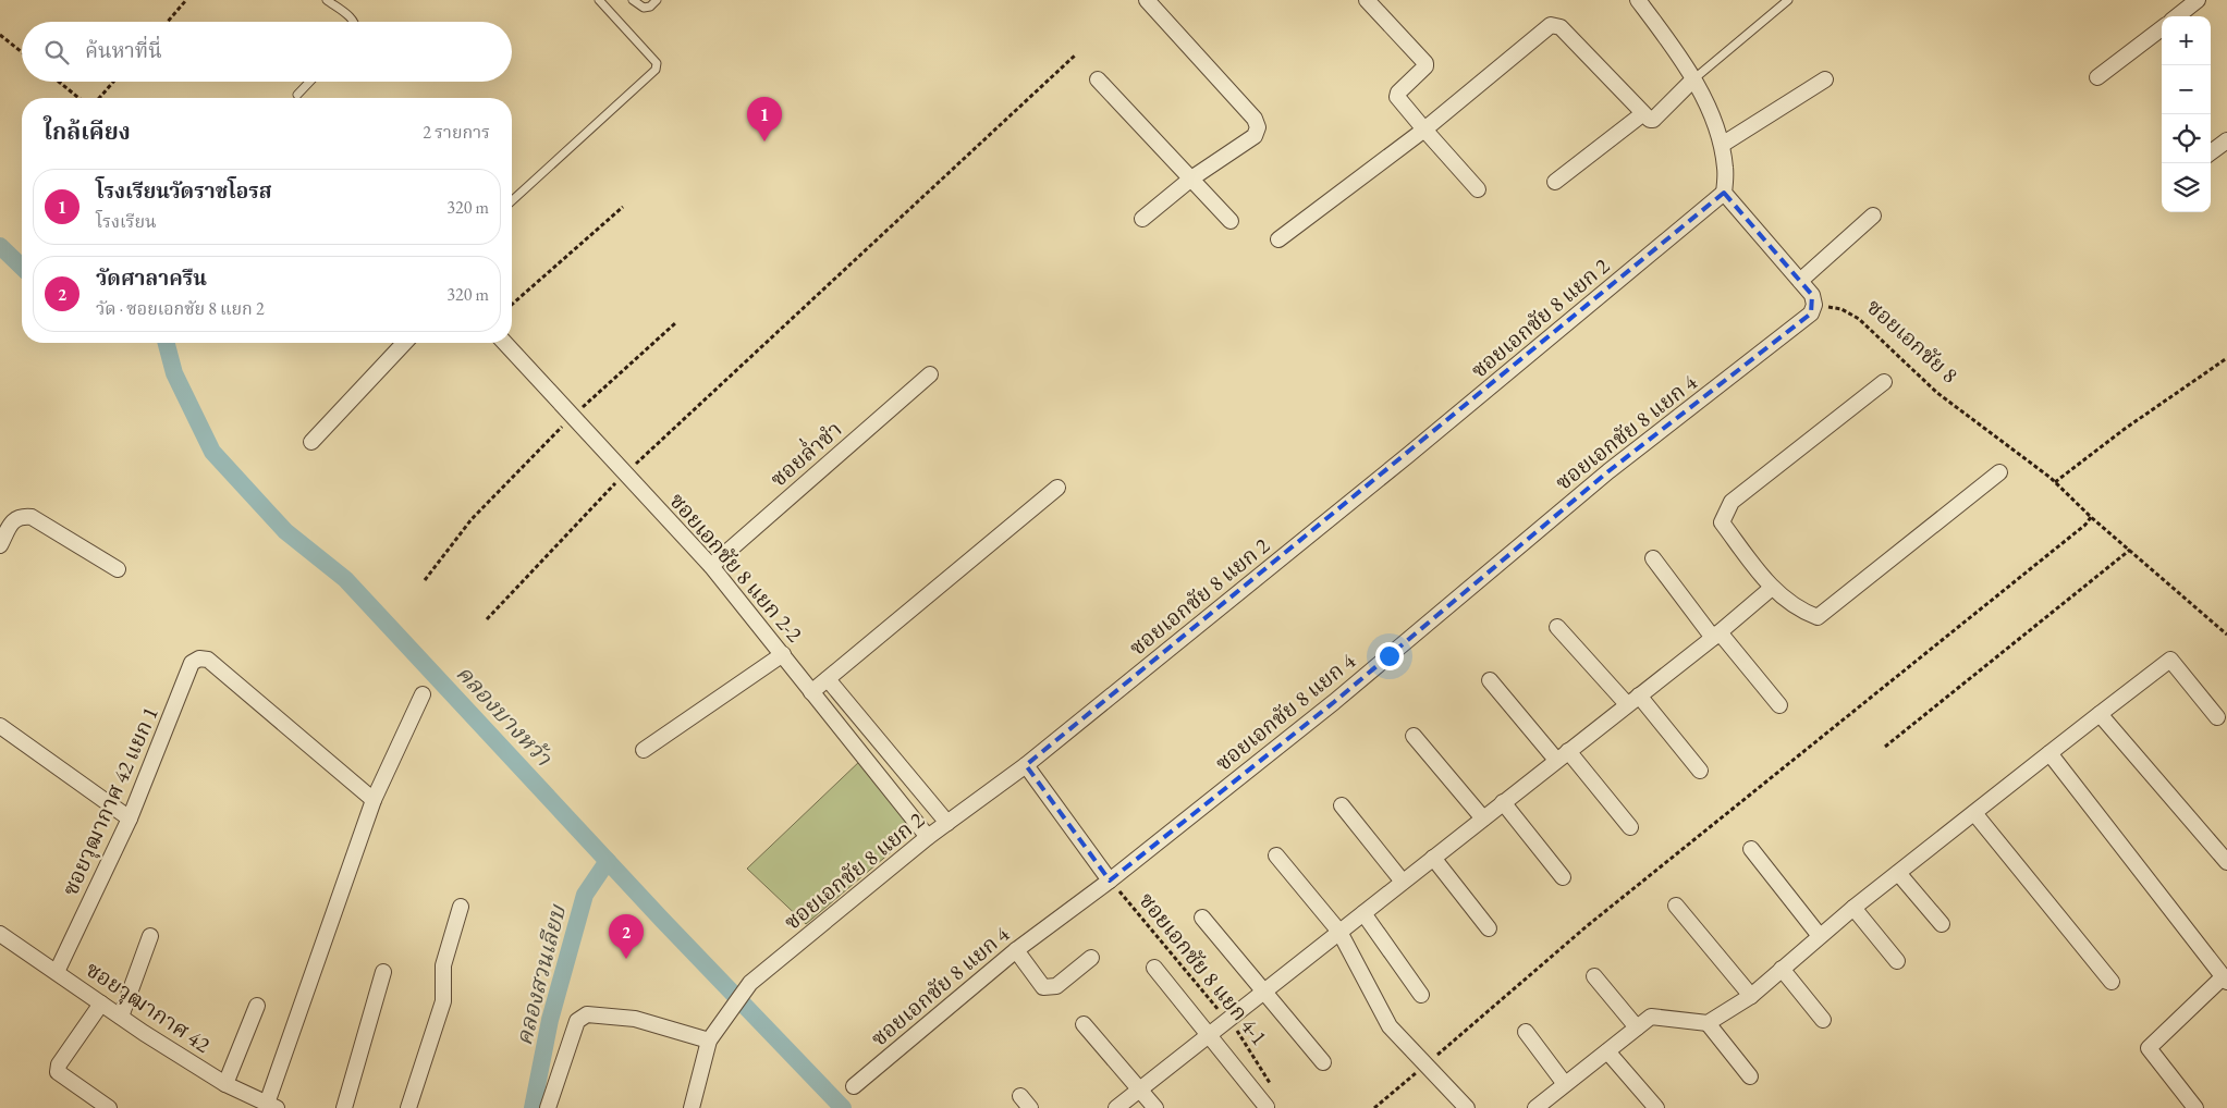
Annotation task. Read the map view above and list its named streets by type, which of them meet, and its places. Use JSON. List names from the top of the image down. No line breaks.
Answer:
{"streets":{"street":["ซอยเอกชัย 8 แยก 2","ซอยเอกชัย 8 แยก 4","ซอยล่ำชำ","ซอยเอกชัย 8 แยก 2-2","ซอยวุฒากาศ 42 แยก 1","ซอยวุฒากาศ 42"],"path":["ซอยเอกชัย 8","ซอยเอกชัย 8 แยก 4-1"]},"crossings":[["ซอยเอกชัย 8 แยก 2","ซอยเอกชัย 8 แยก 2-2"],["ซอยเอกชัย 8","ซอยเอกชัย 8 แยก 4"],["ซอยเอกชัย 8 แยก 4","ซอยเอกชัย 8 แยก 4-1"],["ซอยล่ำชำ","ซอยเอกชัย 8 แยก 2-2"],["ซอยวุฒากาศ 42 แยก 1","ซอยวุฒากาศ 42"]],"water":["คลองบางหว้า","คลองสวนเลียบ"],"page":{"map_buttons":["+","−"],"search":"ค้นหาที่นี่","pins":["1","2"],"heading":["ใกล้เคียง","2 รายการ"],"list":[{"mark":"1","name":"โรงเรียนวัดราชโอรส","note":"โรงเรียน","value":"320 m"},{"mark":"2","name":"วัดศาลาครืน","note":"วัด · ซอยเอกชัย 8 แยก 2","value":"320 m"}]}}
